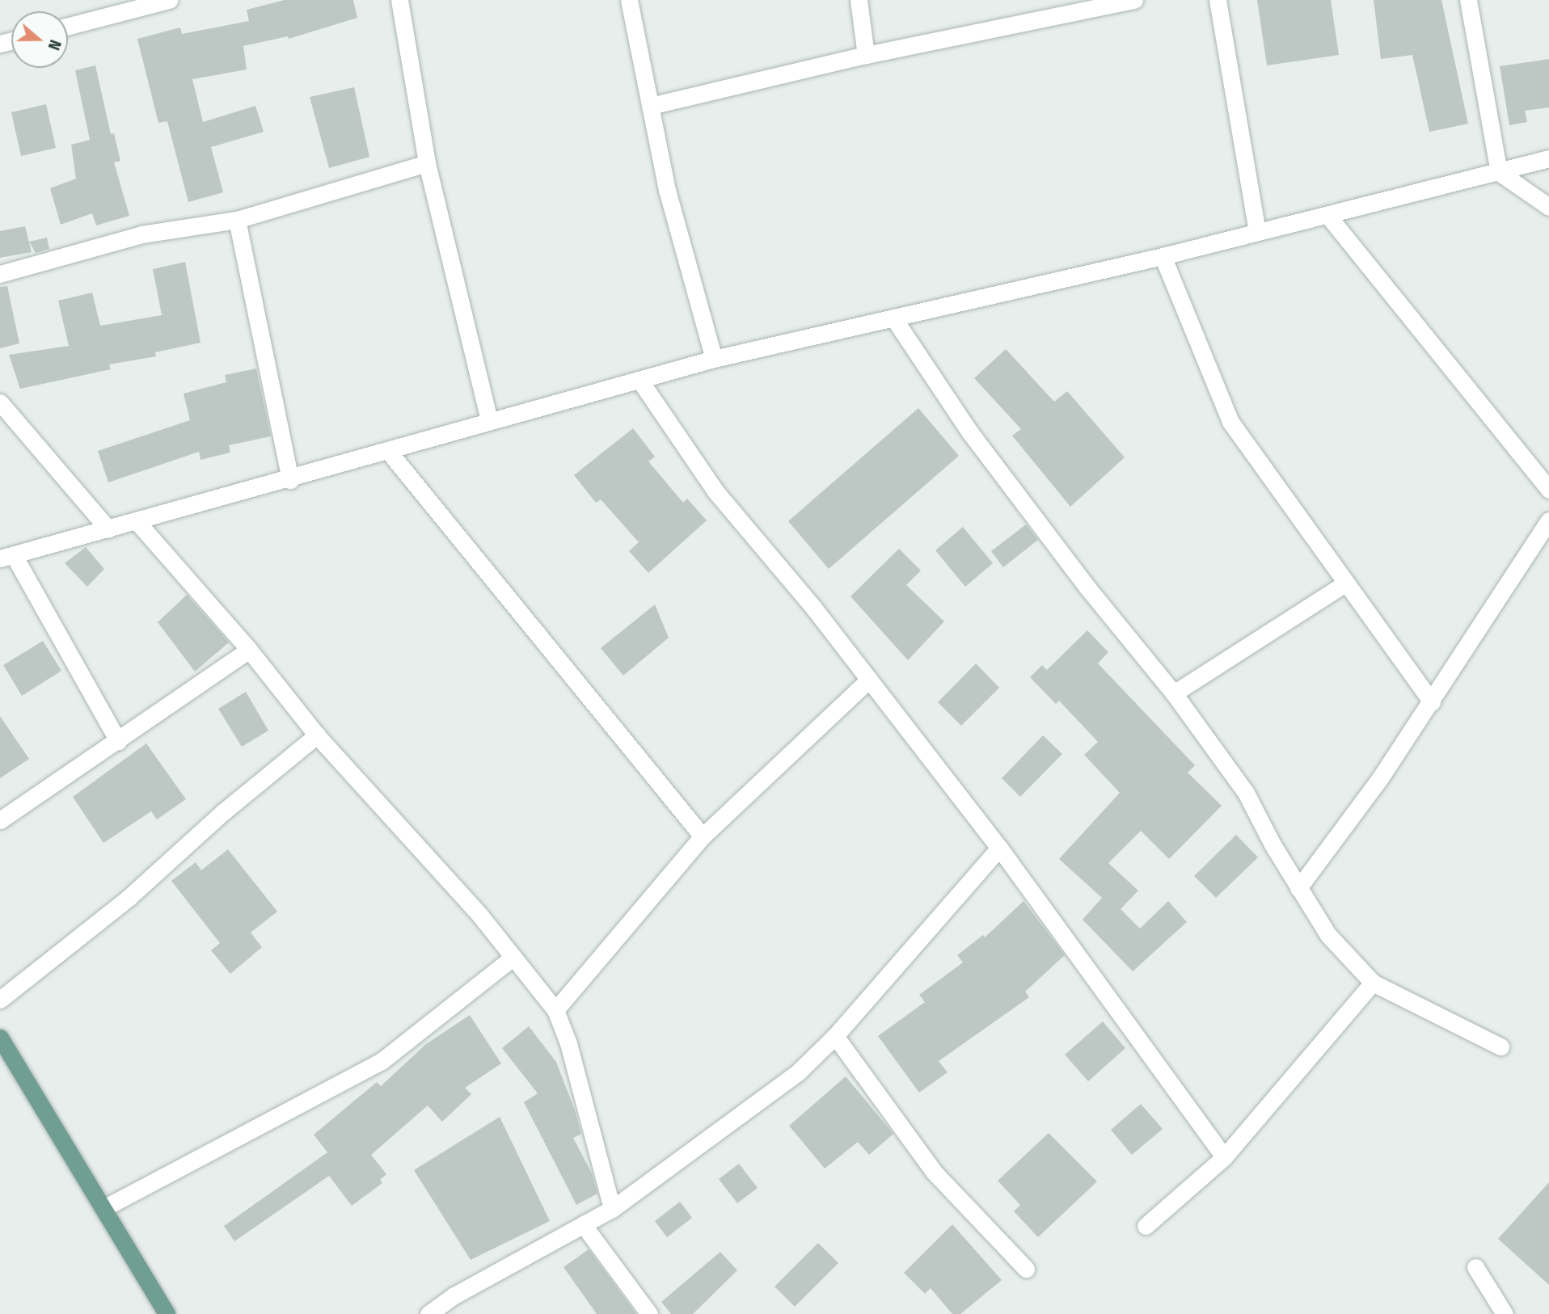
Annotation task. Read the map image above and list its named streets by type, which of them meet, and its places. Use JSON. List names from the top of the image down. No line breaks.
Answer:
{"north":"right"}
